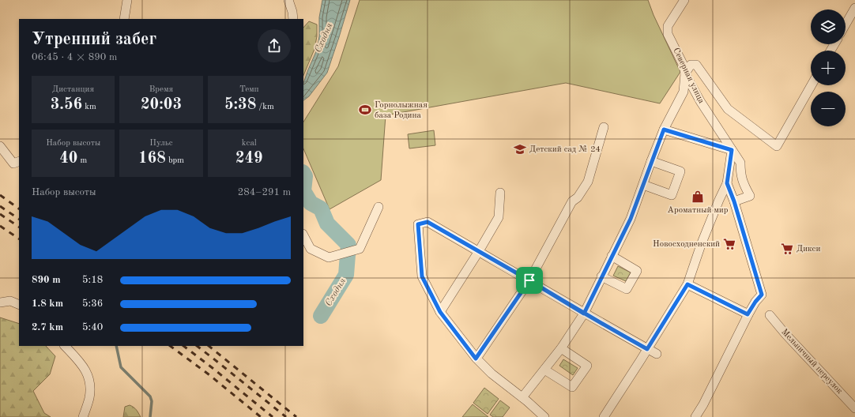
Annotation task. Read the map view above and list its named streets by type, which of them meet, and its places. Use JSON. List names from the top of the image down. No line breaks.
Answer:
{"streets":{"street":["Северная улица","Мельничный переулок"]},"water":["Сходня"],"places":{"sports":["Горнолыжная база Родина"],"school or university":["Детский сад № 24"],"shop":["Ароматный мир"],"supermarket":["Новосходненский","Дикси"]},"page":{"map_buttons":["+","−"],"heading":["Утренний забег","06:45 · 4 × 890 m"],"stats":[["Дистанция","3.56 km"],["Время","20:03"],["Темп","5:38 /km"],["Набор высоты","40 m"],["Пульс","168 bpm"],["kcal","249"]],"chart":["Набор высоты","284–291 m"],"list":[{"name":"890 m","note":"5:18"},{"name":"1.8 km","note":"5:36"},{"name":"2.7 km","note":"5:40"}]}}
